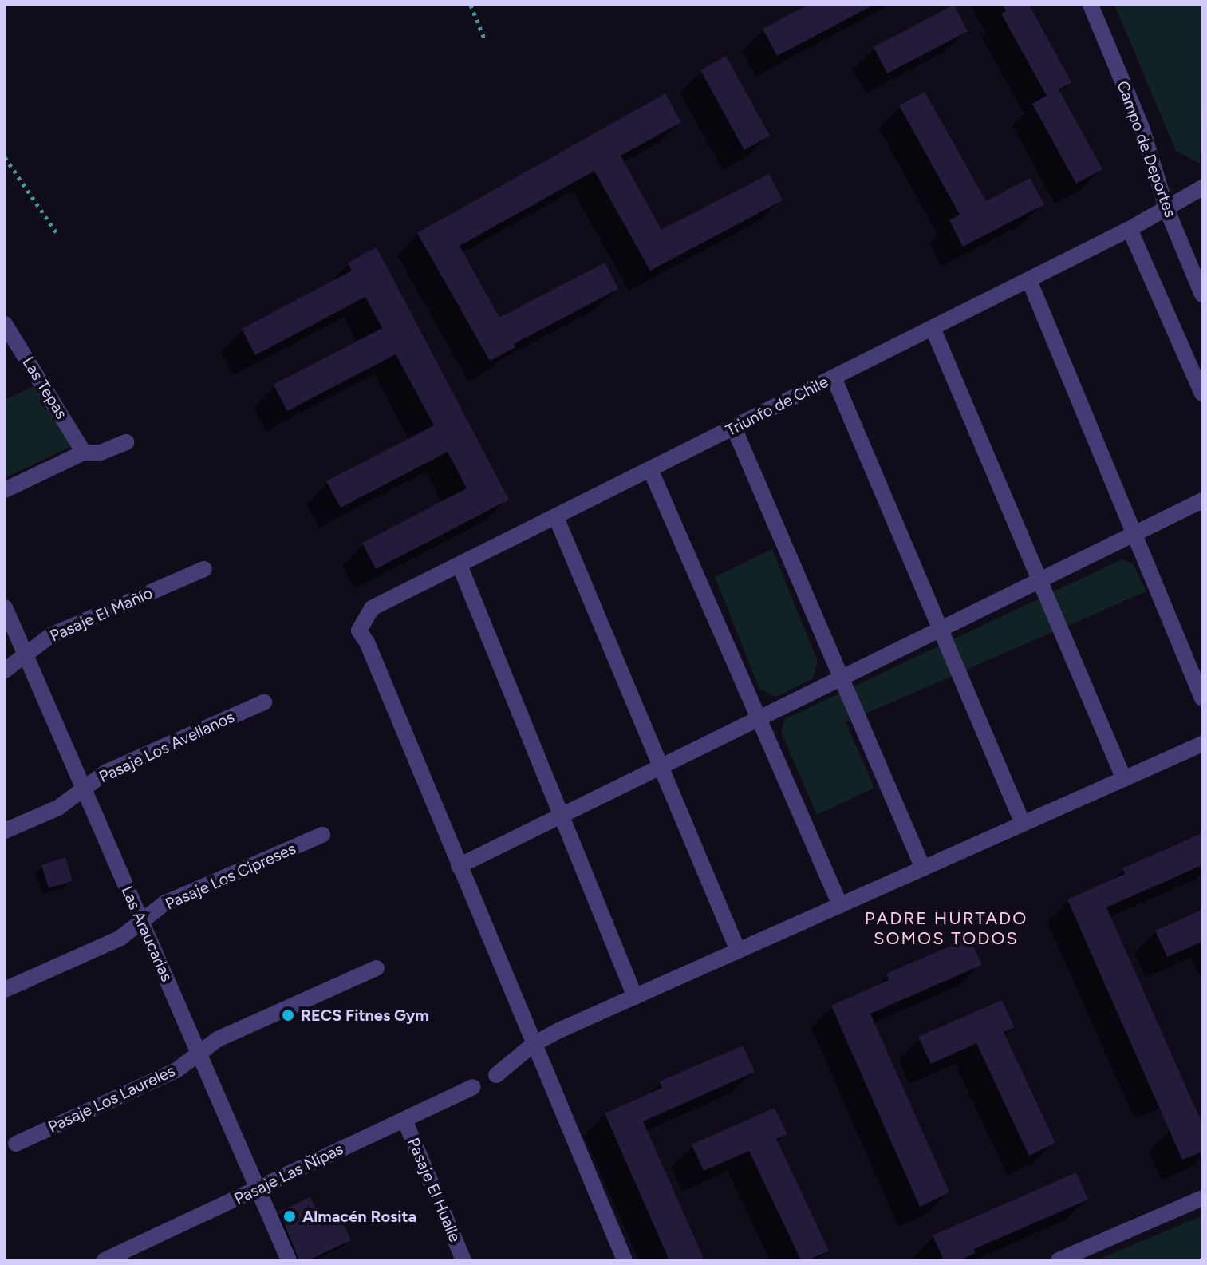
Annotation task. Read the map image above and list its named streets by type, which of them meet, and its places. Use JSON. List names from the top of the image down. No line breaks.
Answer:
{"streets":{"street":["Campo de Deportes","Las Tepas","Triunfo de Chile","Pasaje El Mañío","Pasaje Los Avellanos","Pasaje Los Cipreses","Las Araucarias","Pasaje Los Laureles","Pasaje Las Ñipas","Pasaje El Hualle"]},"crossings":[["Campo de Deportes","Triunfo de Chile"],["Pasaje El Mañío","Las Araucarias"],["Pasaje Los Avellanos","Las Araucarias"],["Pasaje Los Cipreses","Las Araucarias"],["Las Araucarias","Pasaje Los Laureles"],["Las Araucarias","Pasaje Las Ñipas"],["Pasaje Las Ñipas","Pasaje El Hualle"]],"districts":["PADRE HURTADO SOMOS TODOS"],"places":["RECS Fitnes Gym","Almacén Rosita"]}
